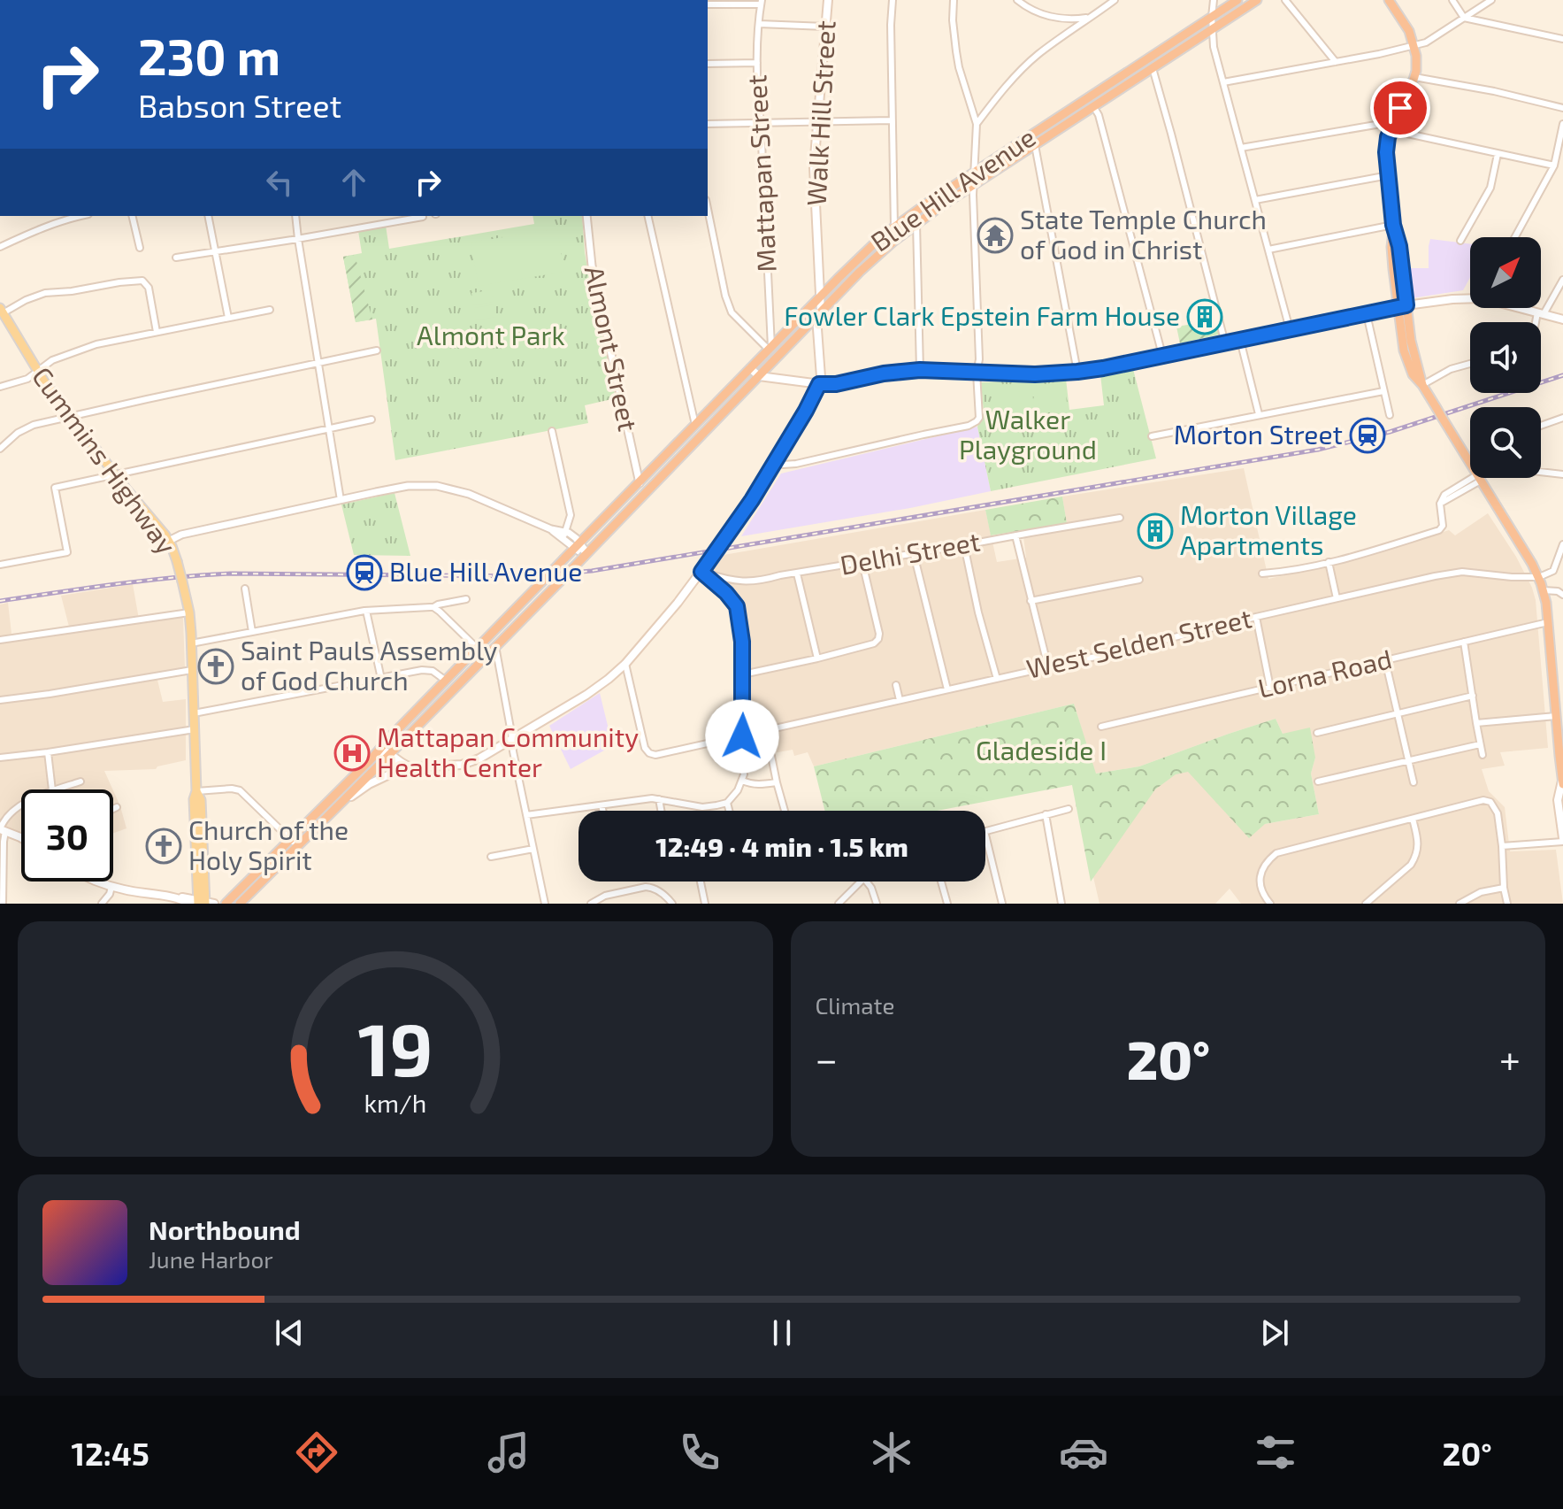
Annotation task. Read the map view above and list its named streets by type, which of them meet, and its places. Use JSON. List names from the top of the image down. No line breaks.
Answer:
{"streets":{"highway":["Blue Hill Avenue"],"main road":["Walk Hill Street","Cummins Highway"],"street":["Mattapan Street","Almont Street","Delhi Street","West Selden Street","Lorna Road"]},"crossings":[["Walk Hill Street","Blue Hill Avenue"],["Mattapan Street","Blue Hill Avenue"],["Blue Hill Avenue","Almont Street"],["Blue Hill Avenue","Delhi Street"],["Blue Hill Avenue","West Selden Street"]],"parks":["Almont Park","Walker Playground","Gladeside I"],"places":{"temple":["State Temple Church of God in Christ"],"building":["Fowler Clark Epstein Farm House","Morton Village Apartments"],"station":["Morton Street","Blue Hill Avenue"],"church":["Saint Pauls Assembly of God Church","Church of the Holy Spirit"],"hospital":["Mattapan Community Health Center"]},"north":"top right","page":{"turn":["230 m","Babson Street"],"limit":"30","trip":"12:49 · 4 min · 1.5 km","tile":"Climate","heat":["−","20°","+"],"song":["Northbound","June Harbor"],"tabs":["12:45","20°"],"gauge":["19","km/h"]}}
